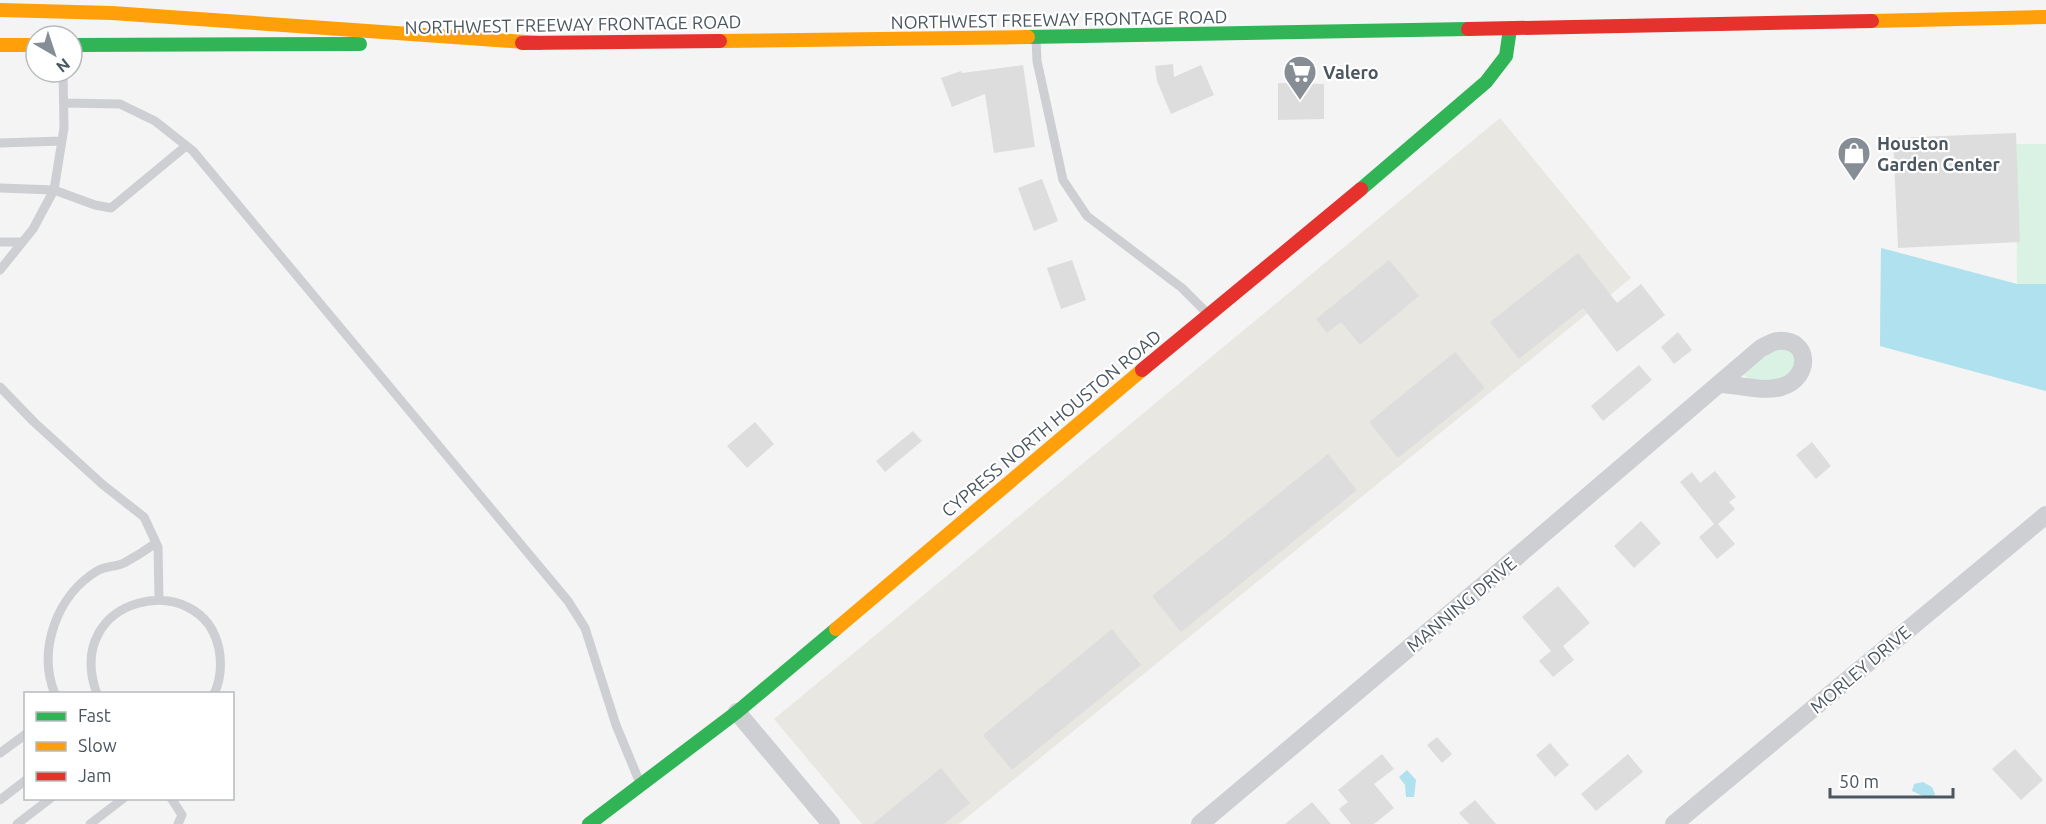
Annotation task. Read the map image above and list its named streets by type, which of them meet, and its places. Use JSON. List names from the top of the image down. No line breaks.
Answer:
{"streets":{"main road":["NORTHWEST FREEWAY FRONTAGE ROAD","CYPRESS NORTH HOUSTON ROAD"],"street":["MANNING DRIVE","MORLEY DRIVE"]},"crossings":[["NORTHWEST FREEWAY FRONTAGE ROAD","CYPRESS NORTH HOUSTON ROAD"]],"places":{"supermarket":["Valero"],"shop":["Houston Garden Center"]},"legend":["Fast","Slow","Jam"],"scale_bar":"50 m","north":"bottom right"}
